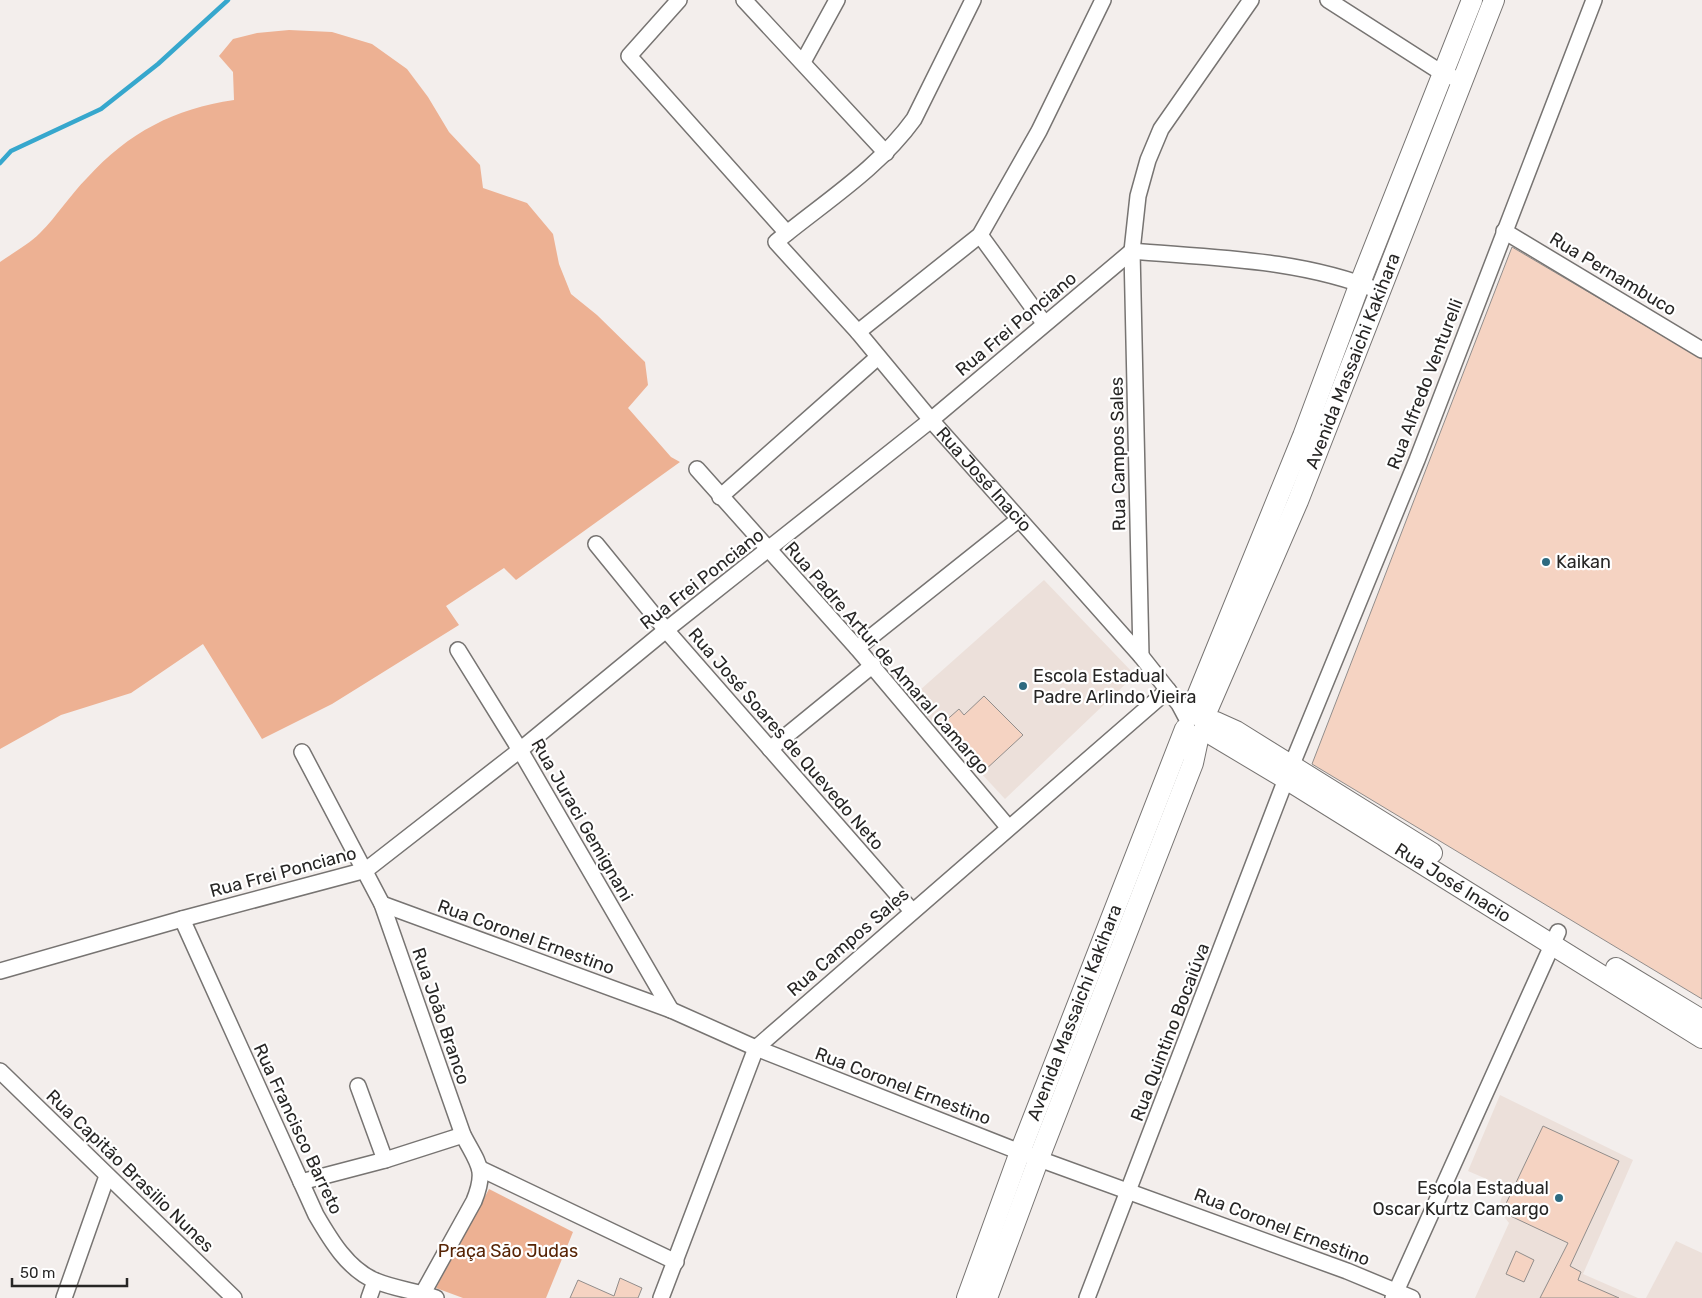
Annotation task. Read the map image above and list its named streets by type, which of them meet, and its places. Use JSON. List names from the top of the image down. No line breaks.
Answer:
{"streets":{"street":["Rua Pernambuco","Rua Frei Ponciano","Avenida Massaichi Kakihara","Rua Alfredo Venturelli","Rua Campos Sales","Rua José Inacio","Rua Padre Artur de Amaral Camargo","Rua José Soares de Quevedo Neto","Rua Juraci Gemignani","Rua Coronel Ernestino","Rua João Branco","Rua Quintino Bocaiúva","Rua Francisco Barreto","Rua Capitão Brasilio Nunes"]},"crossings":[["Rua Pernambuco","Rua Alfredo Venturelli"],["Rua Frei Ponciano","Rua Campos Sales"],["Rua Frei Ponciano","Rua José Inacio"],["Rua Frei Ponciano","Rua Padre Artur de Amaral Camargo"],["Rua Frei Ponciano","Rua José Soares de Quevedo Neto"],["Rua Frei Ponciano","Rua Juraci Gemignani"],["Rua Frei Ponciano","Rua João Branco"],["Rua Frei Ponciano","Rua Francisco Barreto"],["Avenida Massaichi Kakihara","Rua José Inacio"],["Avenida Massaichi Kakihara","Rua Coronel Ernestino"],["Rua Alfredo Venturelli","Rua José Inacio"],["Rua Alfredo Venturelli","Rua Quintino Bocaiúva"],["Rua Campos Sales","Rua José Inacio"],["Rua Campos Sales","Rua Padre Artur de Amaral Camargo"],["Rua Campos Sales","Rua José Soares de Quevedo Neto"],["Rua Campos Sales","Rua Coronel Ernestino"],["Rua José Inacio","Rua Quintino Bocaiúva"],["Rua Juraci Gemignani","Rua Coronel Ernestino"],["Rua Coronel Ernestino","Rua João Branco"],["Rua Coronel Ernestino","Rua Quintino Bocaiúva"]],"parks":["Praça São Judas"],"places":["Kaikan","Escola Estadual Padre Arlindo Vieira","Escola Estadual Oscar Kurtz Camargo"],"scale_bar":"50 m"}
